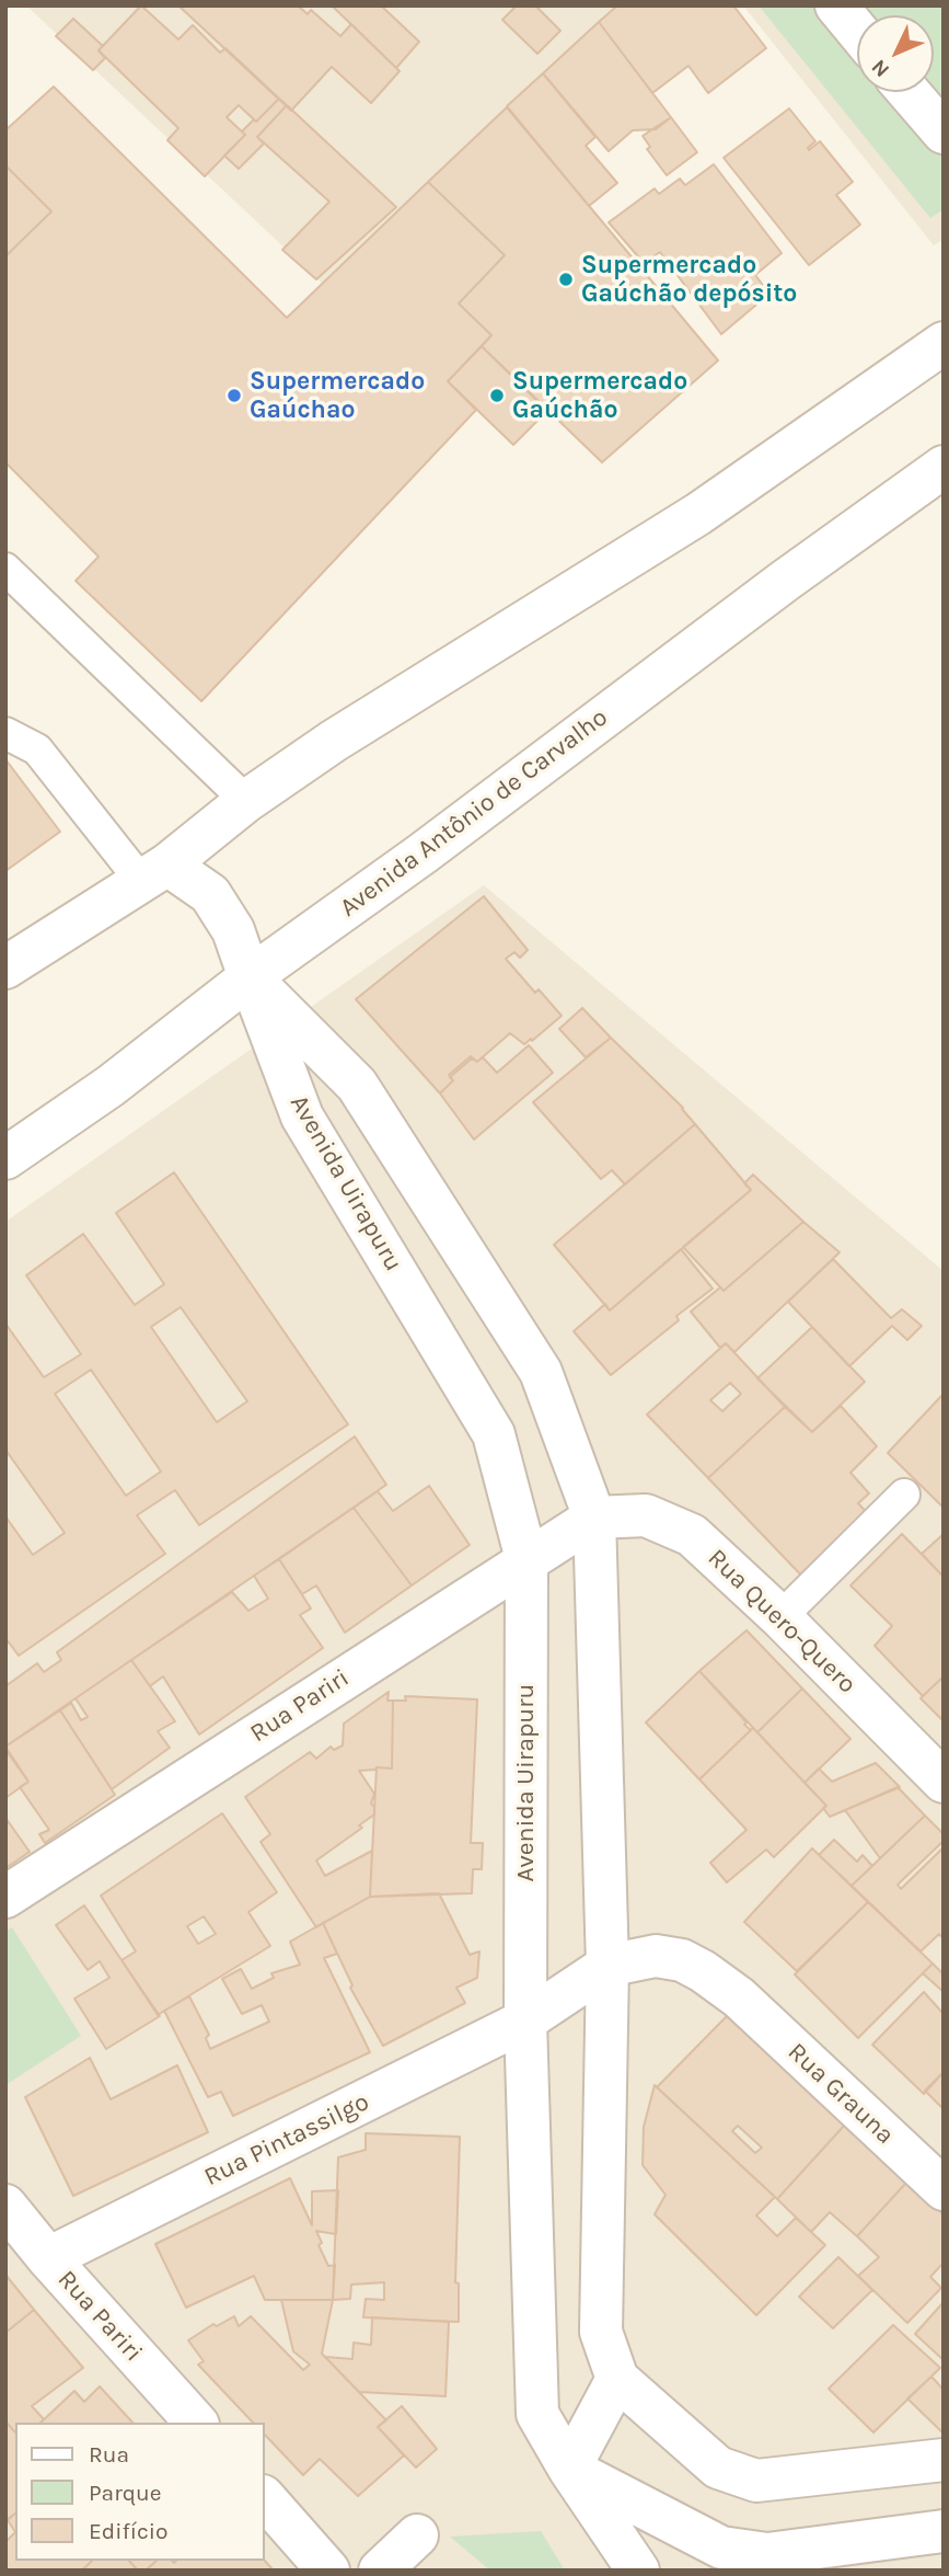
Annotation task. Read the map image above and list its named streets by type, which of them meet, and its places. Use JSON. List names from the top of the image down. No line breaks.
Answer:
{"streets":{"street":["Avenida Antônio de Carvalho","Avenida Uirapuru","Rua Quero-Quero","Rua Pariri","Rua Grauna","Rua Pintassilgo"]},"crossings":[["Avenida Antônio de Carvalho","Avenida Uirapuru"],["Avenida Uirapuru","Rua Quero-Quero"],["Avenida Uirapuru","Rua Pariri"],["Avenida Uirapuru","Rua Grauna"],["Avenida Uirapuru","Rua Pintassilgo"],["Rua Quero-Quero","Rua Pariri"],["Rua Pariri","Rua Pintassilgo"],["Rua Grauna","Rua Pintassilgo"]],"places":["Supermercado Gaúchão depósito","Supermercado Gaúchao","Supermercado Gaúchão"],"legend":["Rua","Parque","Edifício"],"north":"bottom left"}
